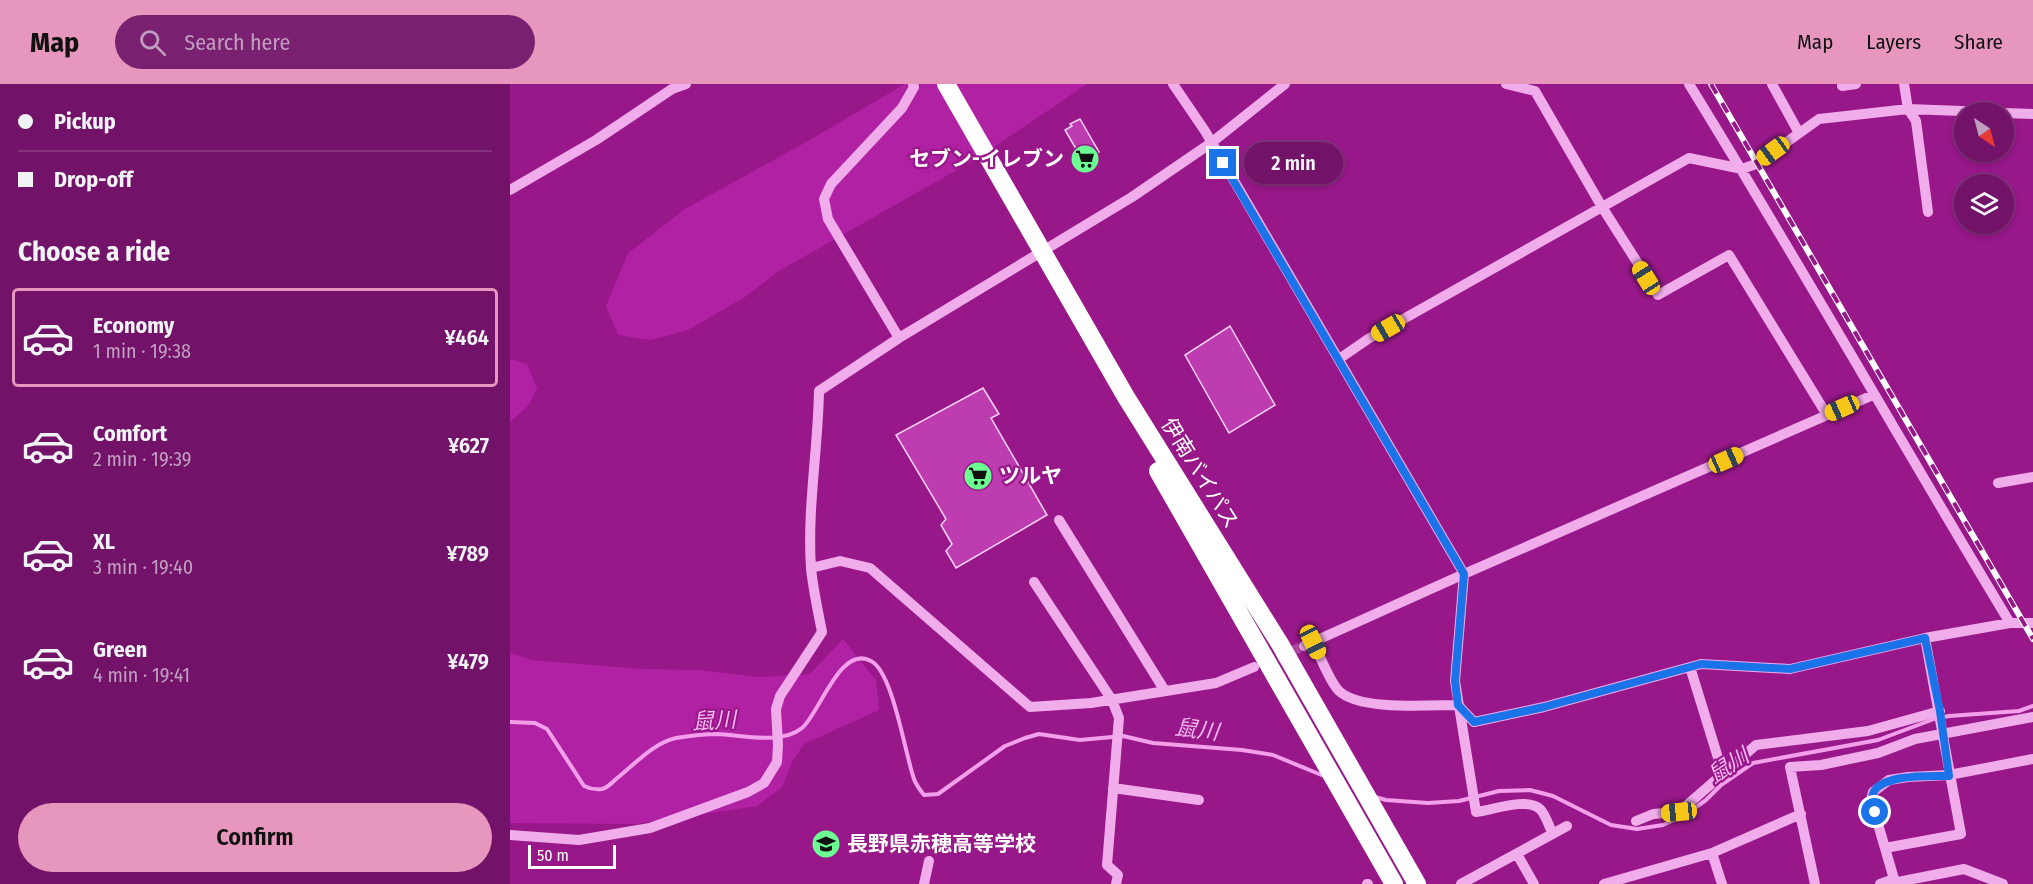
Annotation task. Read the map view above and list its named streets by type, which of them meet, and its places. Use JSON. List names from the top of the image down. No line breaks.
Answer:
{"streets":{"highway":["伊南バイパス"]},"water":["鼠川"],"places":{"supermarket":["セブン-イレブン","ツルヤ"],"school or university":["長野県赤穂高等学校"]},"scale_bar":"50 m","north":"bottom right","page":{"header":"Map","search":"Search here","nav":["Map","Layers","Share"],"banner":["Pickup","Drop-off"],"bubble":"2 min","heading":"Choose a ride","list":[{"name":"Economy","note":"1 min · 19:38","value":"¥464"},{"name":"Comfort","note":"2 min · 19:39","value":"¥627"},{"name":"XL","note":"3 min · 19:40","value":"¥789"},{"name":"Green","note":"4 min · 19:41","value":"¥479"}],"buttons":"Confirm","scale":"50 m"}}
